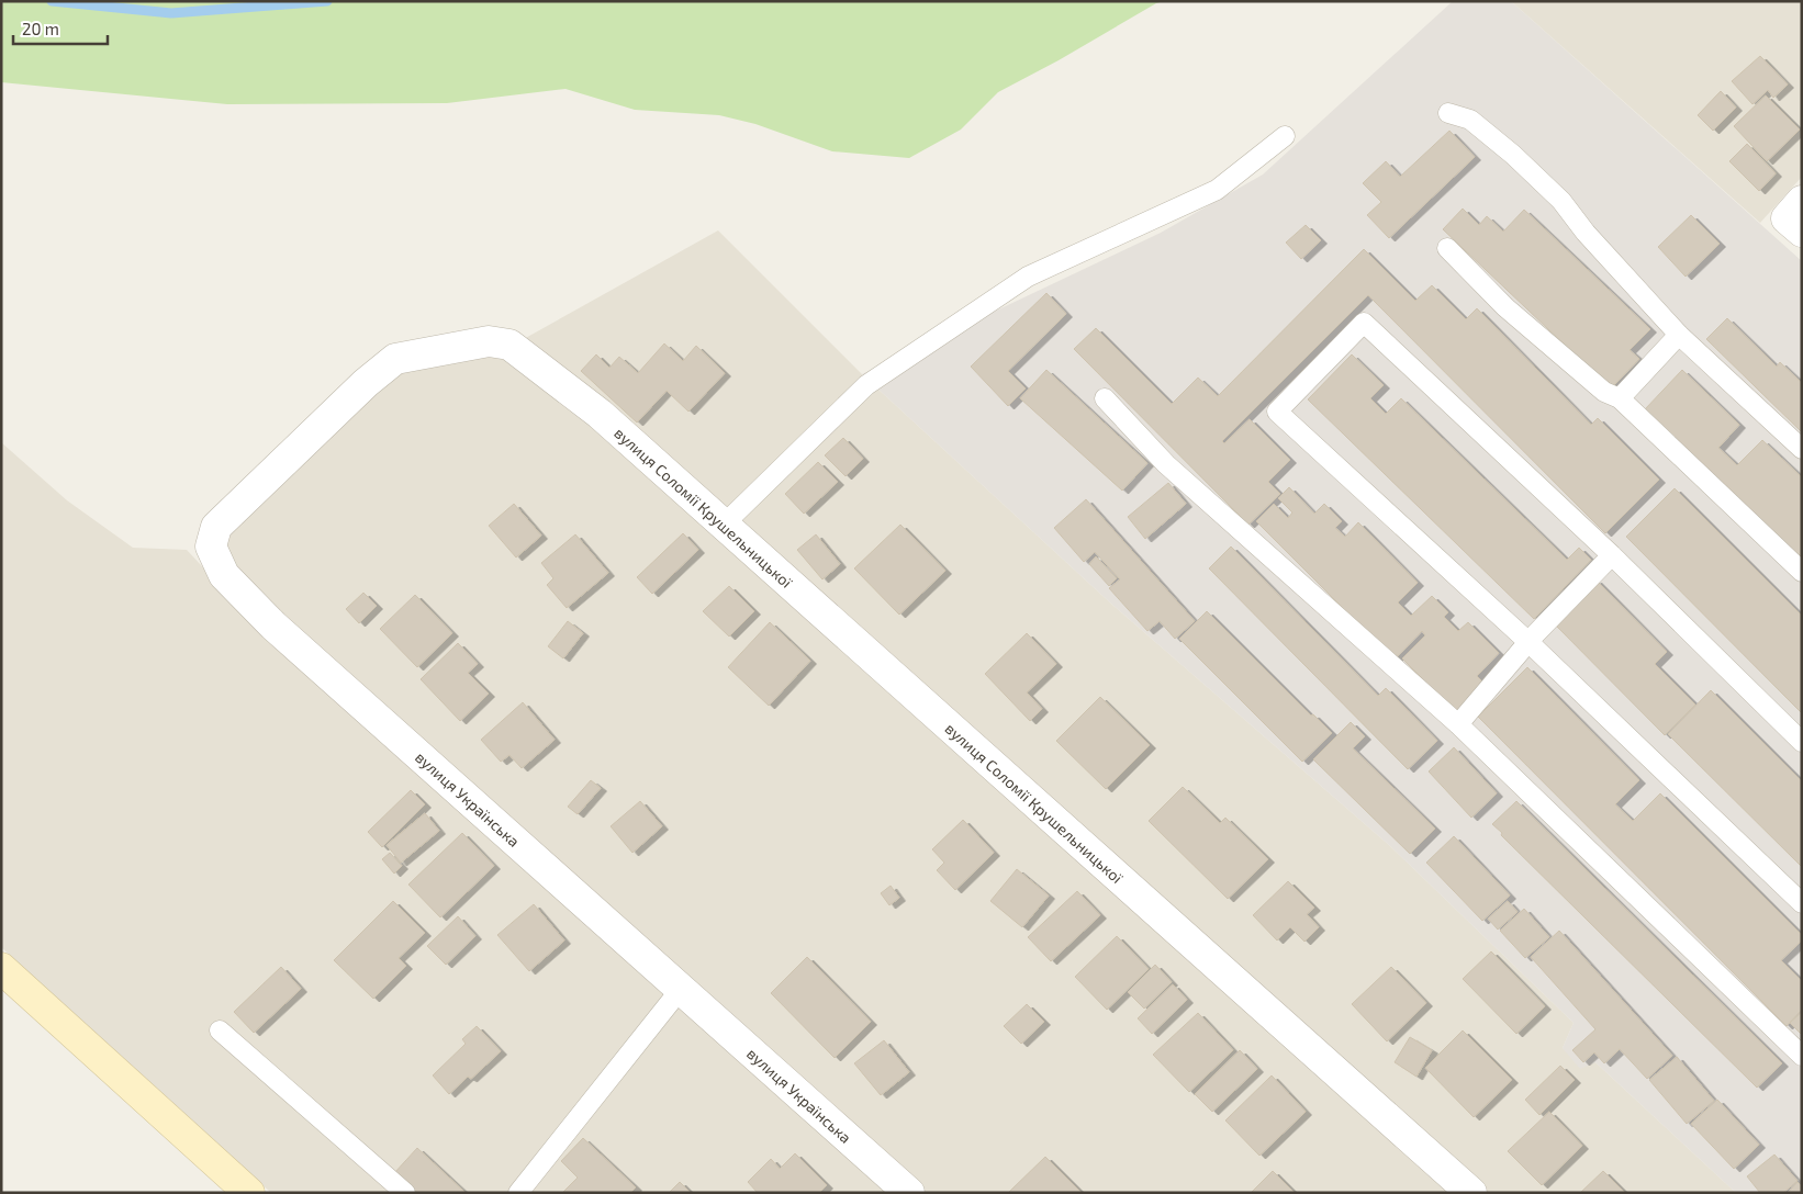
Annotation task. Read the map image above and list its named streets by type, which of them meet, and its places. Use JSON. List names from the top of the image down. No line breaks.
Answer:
{"streets":{"street":["вулиця Соломії Крушельницької","вулиця Українська"]},"crossings":[["вулиця Соломії Крушельницької","вулиця Українська"]],"scale_bar":"20 m"}
